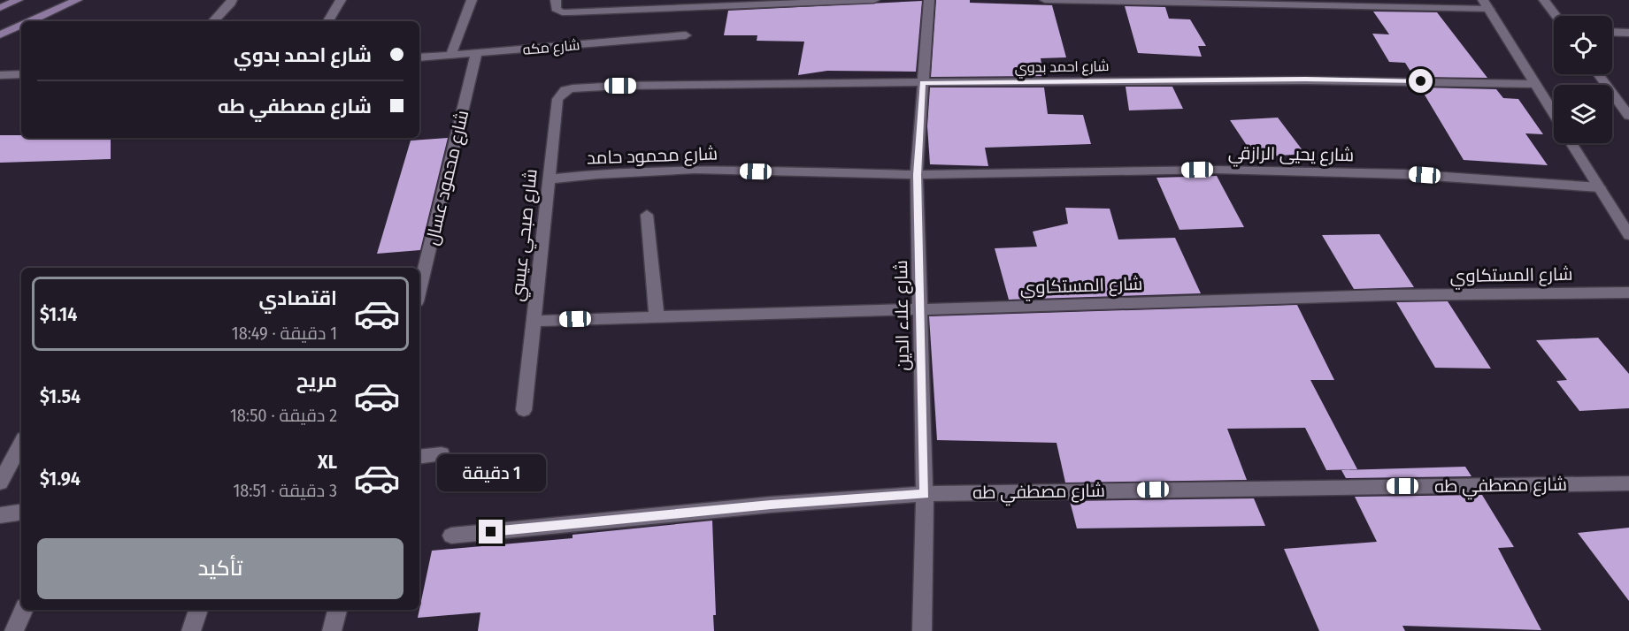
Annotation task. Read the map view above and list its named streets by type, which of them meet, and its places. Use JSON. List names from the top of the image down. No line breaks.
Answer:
{"streets":{"street":["شارع مكه","شارع احمد بدوي","شارع يحيى الرازقي","شارع محمود حامد","شارع محمود عسال","شارع صبحي عيسي","شارع المستكاوي","شارع علاء الدين","شارع مصطفي طه"]},"crossings":[["شارع مكه","شارع محمود عسال"],["شارع احمد بدوي","شارع صبحي عيسي"],["شارع احمد بدوي","شارع علاء الدين"],["شارع يحيى الرازقي","شارع محمود حامد"],["شارع يحيى الرازقي","شارع علاء الدين"],["شارع محمود حامد","شارع صبحي عيسي"],["شارع محمود حامد","شارع علاء الدين"],["شارع صبحي عيسي","شارع المستكاوي"],["شارع المستكاوي","شارع علاء الدين"],["شارع علاء الدين","شارع مصطفي طه"]],"page":{"banner":["شارع احمد بدوي","شارع مصطفي طه"],"list":[{"name":"اقتصادي","note":"1 دقيقة · 18:49","value":"$1.14"},{"name":"مريح","note":"2 دقيقة · 18:50","value":"$1.54"},{"name":"XL","note":"3 دقيقة · 18:51","value":"$1.94"}],"bubble":"1 دقيقة","buttons":"تأكيد"}}
